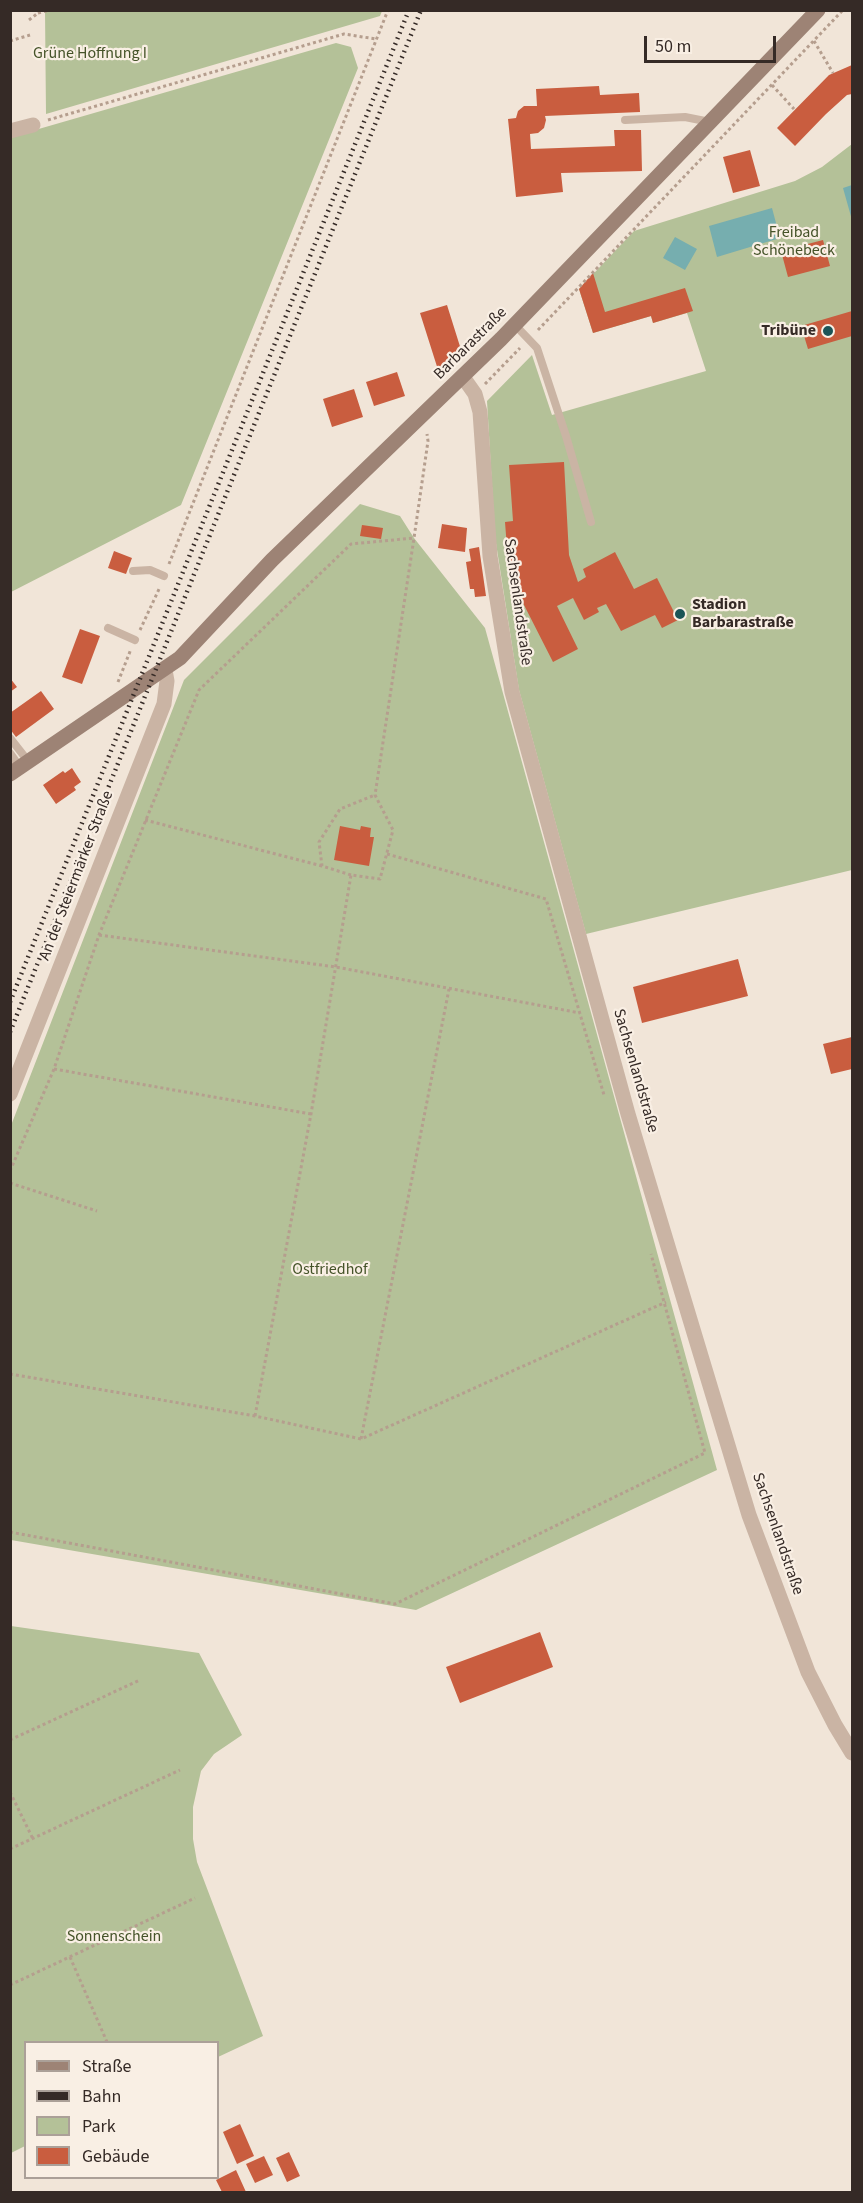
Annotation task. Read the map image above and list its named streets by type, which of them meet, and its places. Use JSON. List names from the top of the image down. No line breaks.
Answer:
{"streets":{"street":["Barbarastraße","Sachsenlandstraße","An der Steiermärker Straße"]},"crossings":[["Barbarastraße","Sachsenlandstraße"],["Barbarastraße","An der Steiermärker Straße"]],"parks":["Grüne Hoffnung I","Freibad Schönebeck","Ostfriedhof","Sonnenschein"],"places":["Tribüne","Stadion Barbarastraße"],"legend":["Straße","Bahn","Park","Gebäude"],"scale_bar":"50 m"}
